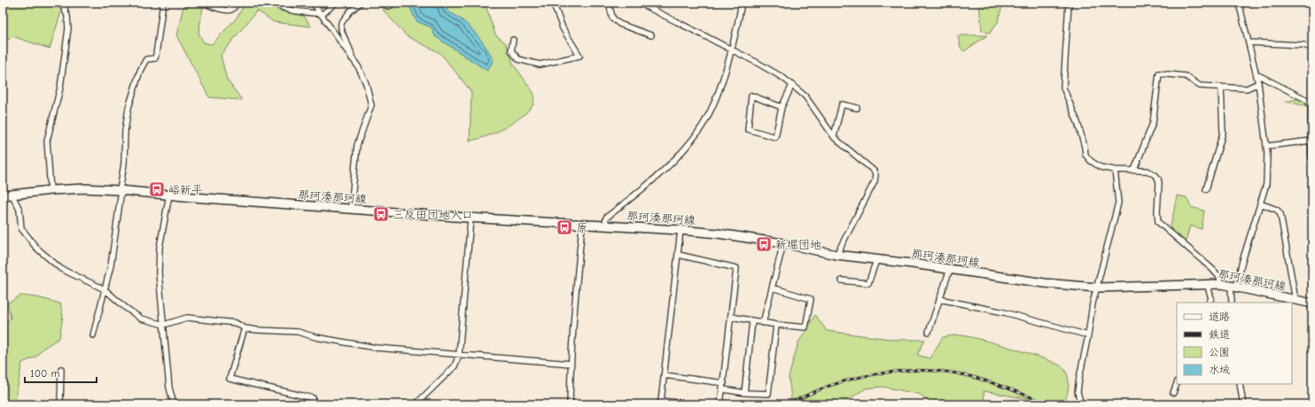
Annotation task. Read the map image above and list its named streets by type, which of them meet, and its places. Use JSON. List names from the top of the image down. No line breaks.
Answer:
{"streets":{"main road":["那珂湊那珂線"]},"places":{"bus stop":["峪新平","三反田団地入口","原","新堀団地"]},"legend":["道路","鉄道","公園","水域"],"scale_bar":"100 m"}
